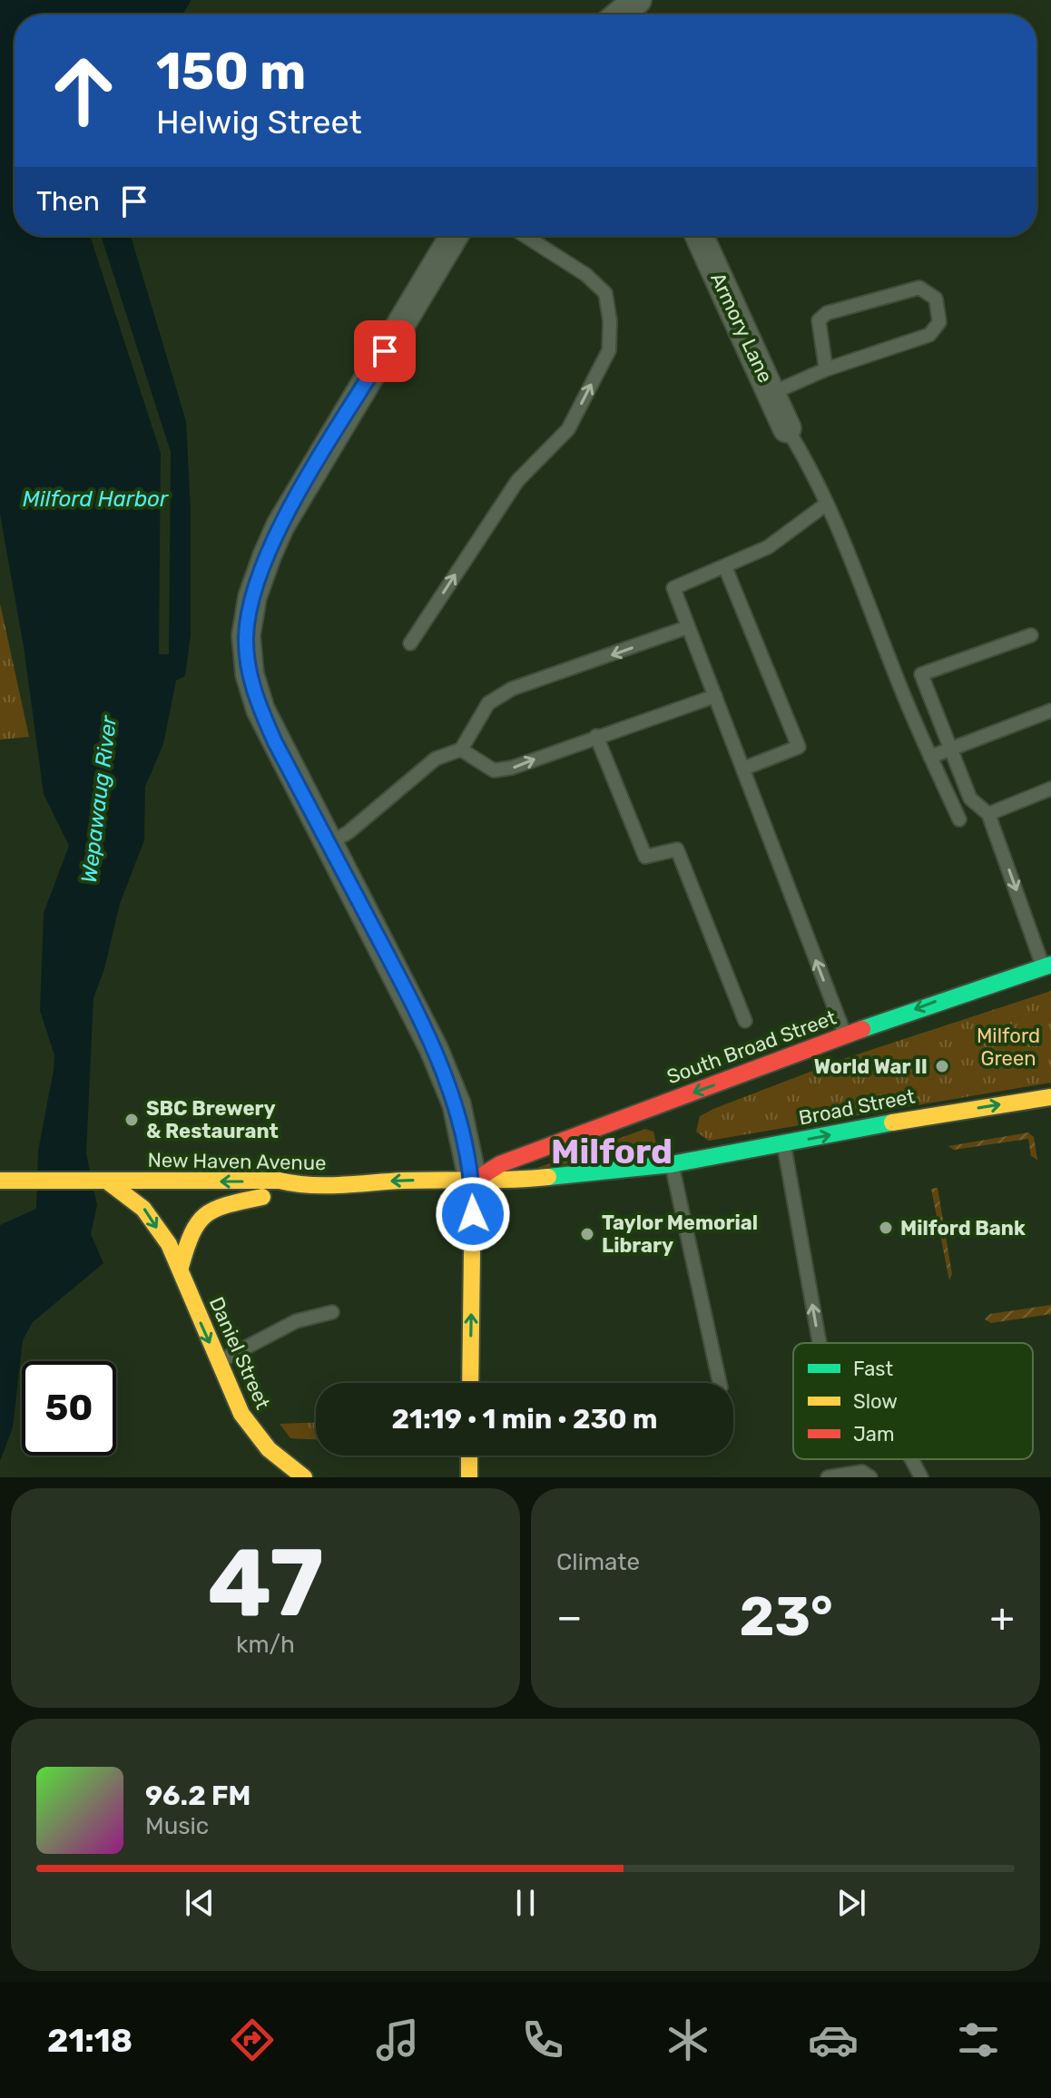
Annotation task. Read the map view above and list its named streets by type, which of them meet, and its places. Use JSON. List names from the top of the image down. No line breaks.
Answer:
{"streets":{"main road":["South Broad Street","Broad Street","New Haven Avenue","Daniel Street"],"street":["Armory Lane"]},"crossings":[["South Broad Street","Broad Street"],["South Broad Street","New Haven Avenue"],["Broad Street","New Haven Avenue"],["New Haven Avenue","Daniel Street"]],"one_way":["South Broad Street","Broad Street","New Haven Avenue","Daniel Street"],"districts":["Milford"],"water":["Milford Harbor","Wepawaug River"],"parks":["Milford Green"],"places":["World War II","SBC Brewery & Restaurant","Milford Bank","Taylor Memorial Library"],"legend":["Fast","Slow","Jam"],"page":{"turn":["150 m","Helwig Street"],"then":"Then","limit":"50","trip":"21:19 · 1 min · 230 m","tile":[["47","km/h"],"Climate"],"heat":["−","23°","+"],"song":["96.2 FM","Music"],"tabs":"21:18"}}
